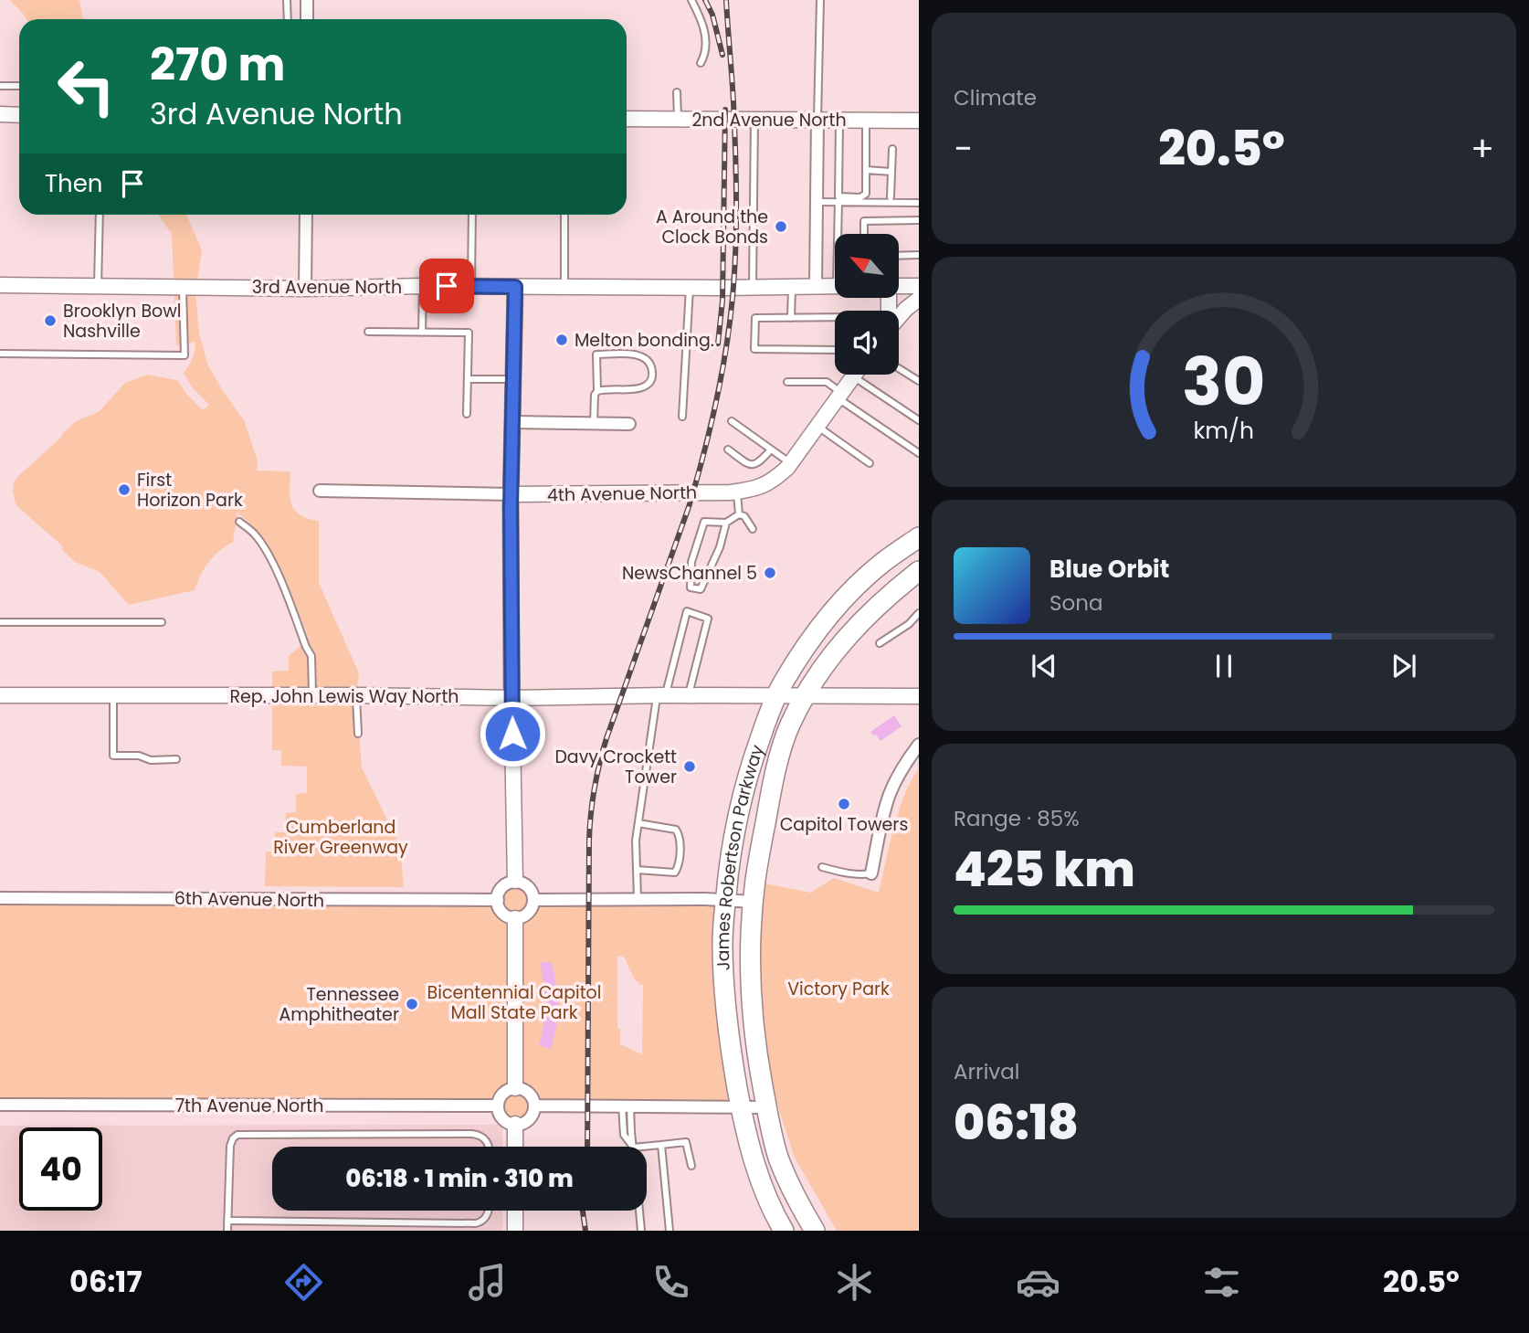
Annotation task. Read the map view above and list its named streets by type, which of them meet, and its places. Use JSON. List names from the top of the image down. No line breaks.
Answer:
{"streets":{"main road":["James Robertson Parkway"],"street":["2nd Avenue North","3rd Avenue North","4th Avenue North","Rep. John Lewis Way North","6th Avenue North","7th Avenue North"]},"crossings":[["Rep. John Lewis Way North","James Robertson Parkway"]],"parks":["Cumberland River Greenway","Victory Park","Bicentennial Capitol Mall State Park"],"places":["A Around the Clock Bonds","Brooklyn Bowl Nashville","Melton bonding.","First Horizon Park","NewsChannel 5","Davy Crockett Tower","Capitol Towers","Tennessee Amphitheater"],"north":"top left","page":{"tile":["Climate",["Range · 85%","425 km"],["Arrival","06:18"]],"turn":["270 m","3rd Avenue North"],"heat":["−","20.5°","+"],"then":"Then","song":["Blue Orbit","Sona"],"limit":"40","trip":"06:18 · 1 min · 310 m","tabs":["06:17","20.5°"],"gauge":["30","km/h"]}}
